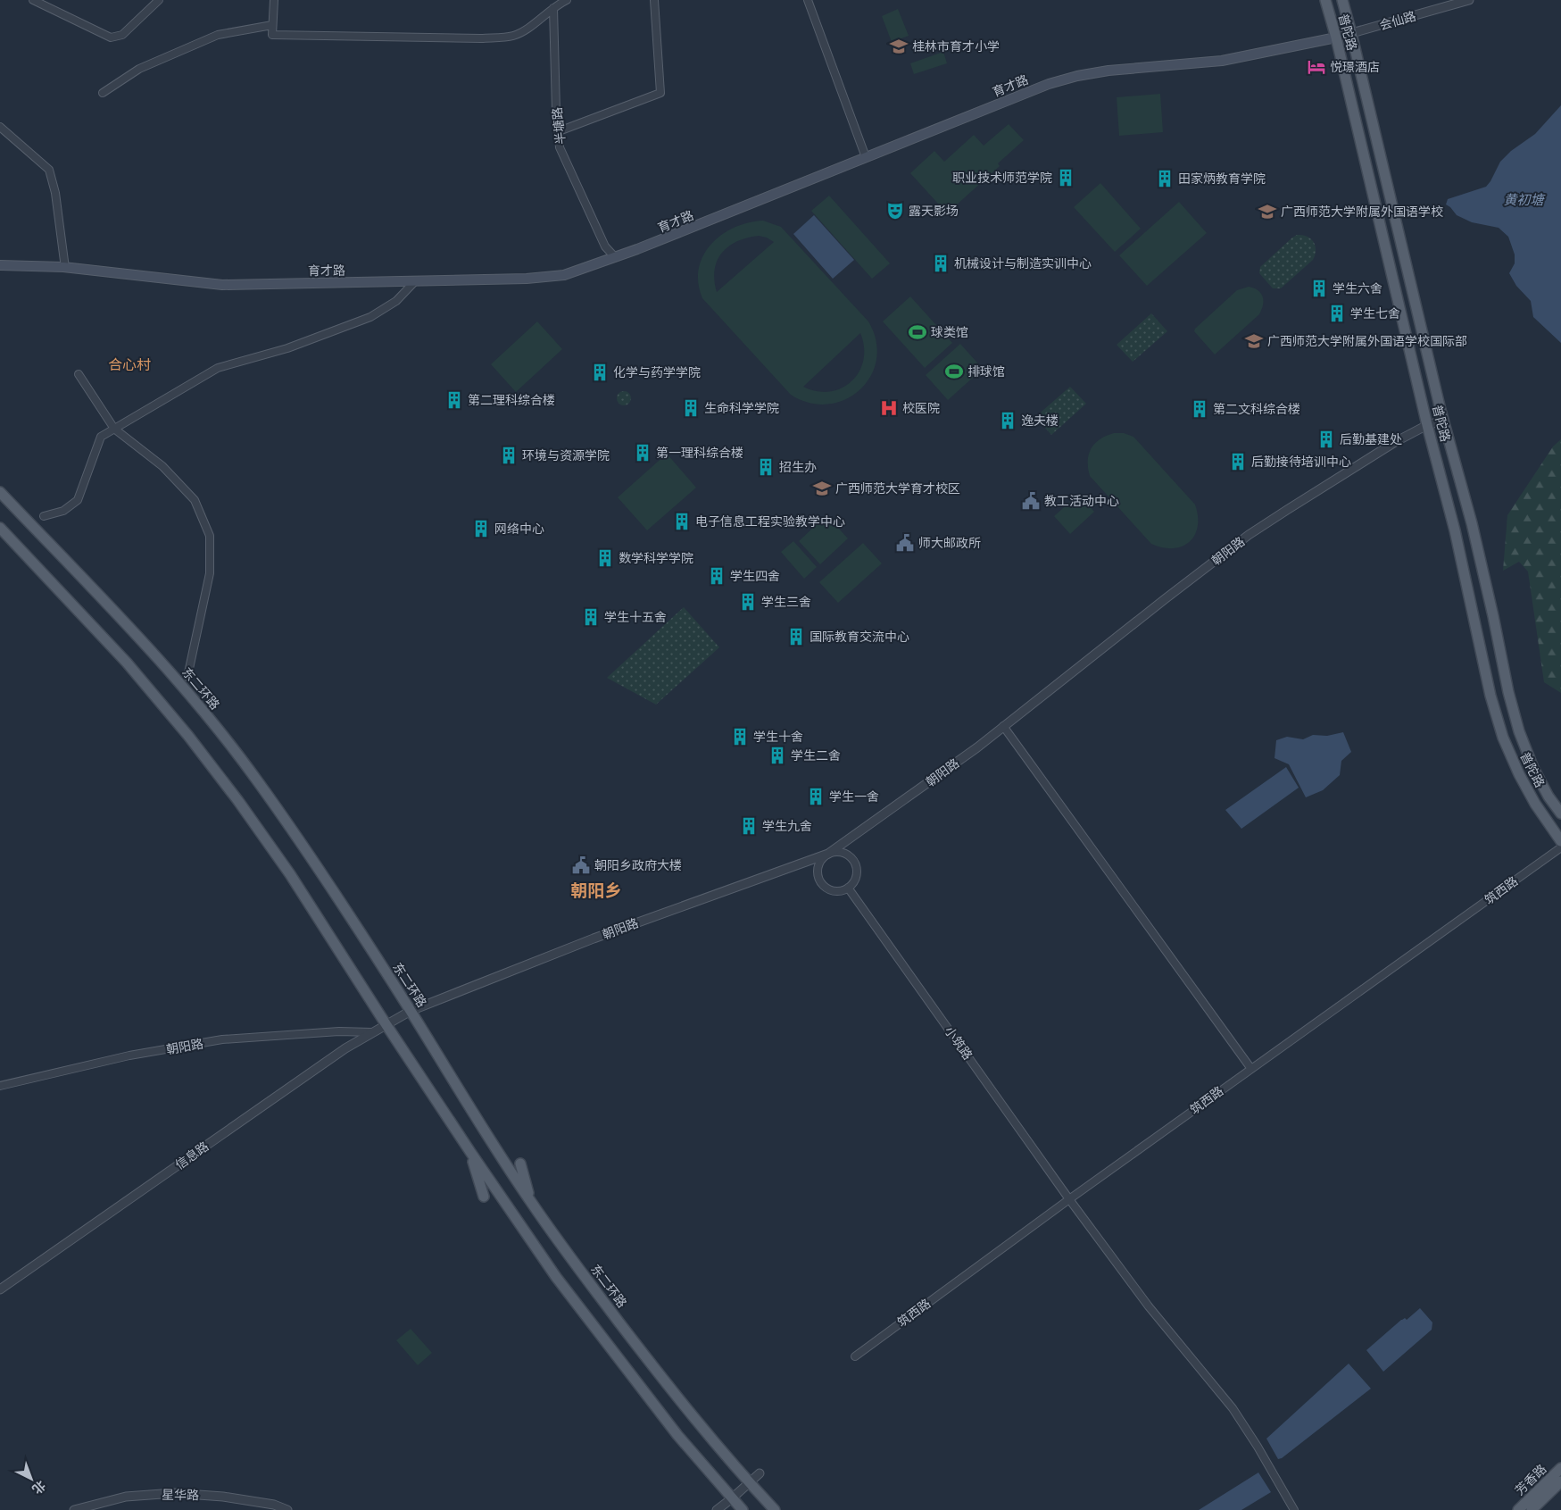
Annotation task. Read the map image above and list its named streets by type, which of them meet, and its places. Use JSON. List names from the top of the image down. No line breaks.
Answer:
{"streets":{"main road":["普陀路","育才路","东二环路","芳香路"],"street":["会仙路","半塘路","朝阳路","筑西路","小筑路","信息路","星华路"]},"crossings":[["会仙路","普陀路"],["会仙路","育才路"],["普陀路","育才路"],["普陀路","朝阳路"],["育才路","半塘路"],["朝阳路","东二环路"],["朝阳路","小筑路"],["朝阳路","信息路"],["筑西路","小筑路"]],"districts":["合心村","朝阳乡"],"water":["黄初塘"],"places":{"school or university":["桂林市育才小学","广西师范大学附属外国语学校","广西师范大学附属外国语学校国际部","广西师范大学育才校区"],"hotel":["悦璟酒店"],"building":["职业技术师范学院","田家炳教育学院","机械设计与制造实训中心","学生六舍","学生七舍","化学与药学学院","第二理科综合楼","生命科学学院","第二文科综合楼","逸夫楼","后勤基建处","第一理科综合楼","环境与资源学院","后勤接待培训中心","招生办","电子信息工程实验教学中心","网络中心","数学科学学院","学生四舍","学生三舍","学生十五舍","国际教育交流中心","学生十舍","学生二舍","学生一舍","学生九舍"],"theatre":["露天影场"],"sports":["球类馆","排球馆"],"hospital":["校医院"],"public building":["教工活动中心","师大邮政所","朝阳乡政府大楼"]},"north":"bottom right"}
